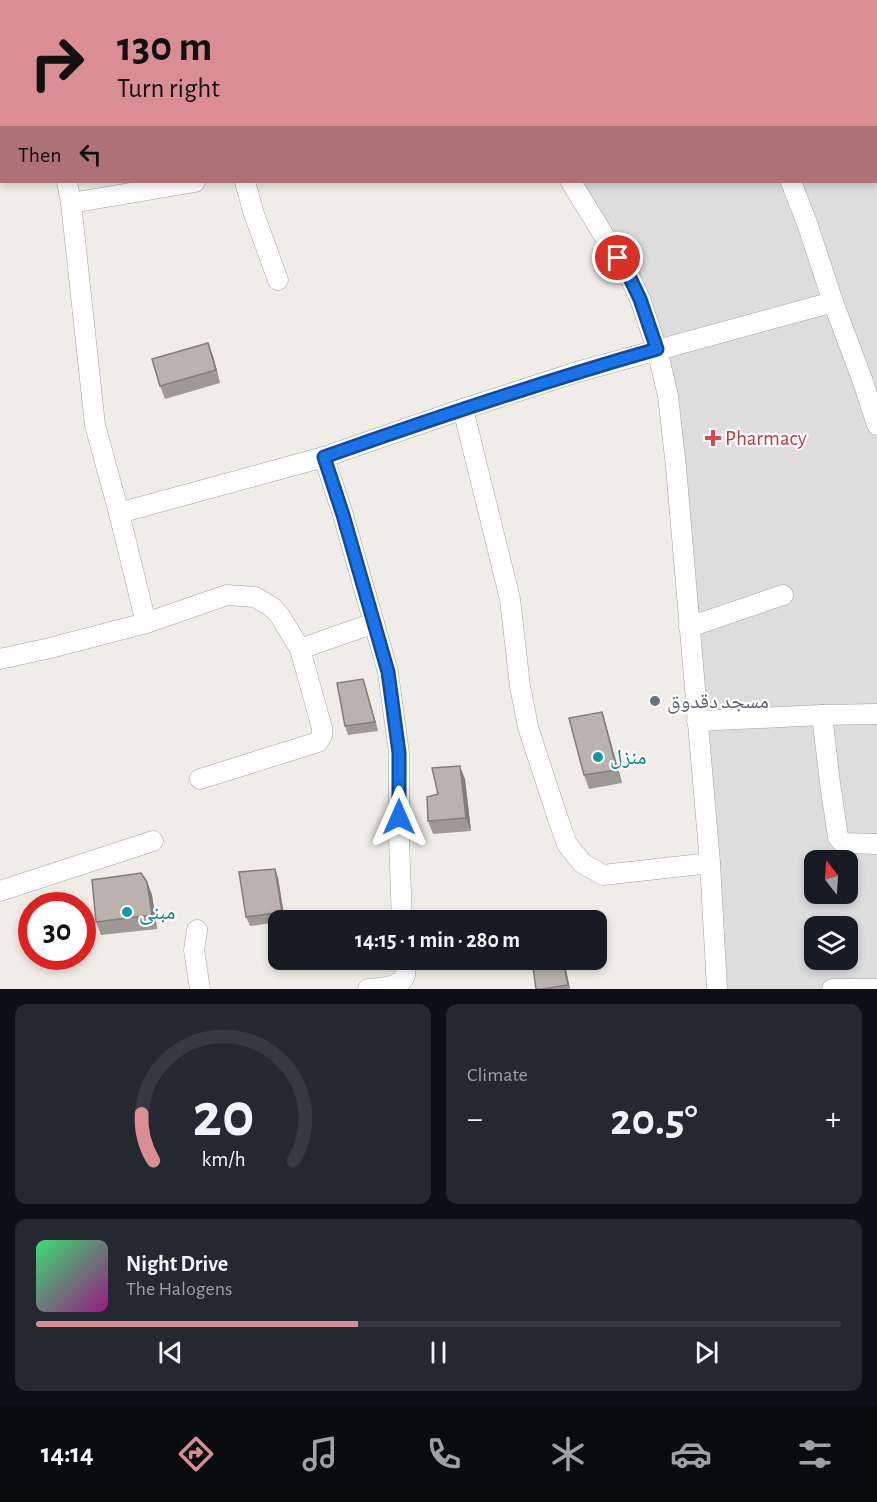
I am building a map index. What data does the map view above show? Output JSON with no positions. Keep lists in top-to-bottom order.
{
  "places": {
    "health": ["Pharmacy"],
    "other": ["مسجد دقدوق", "منزل", "مبنى"]
  },
  "north": "top",
  "page": {
    "turn": ["130 m", "Turn right"],
    "then": "Then",
    "limit": "30",
    "trip": "14:15 · 1 min · 280 m",
    "tile": "Climate",
    "heat": ["−", "20.5°", "+"],
    "song": ["Night Drive", "The Halogens"],
    "tabs": "14:14",
    "gauge": ["20", "km/h"]
  }
}
